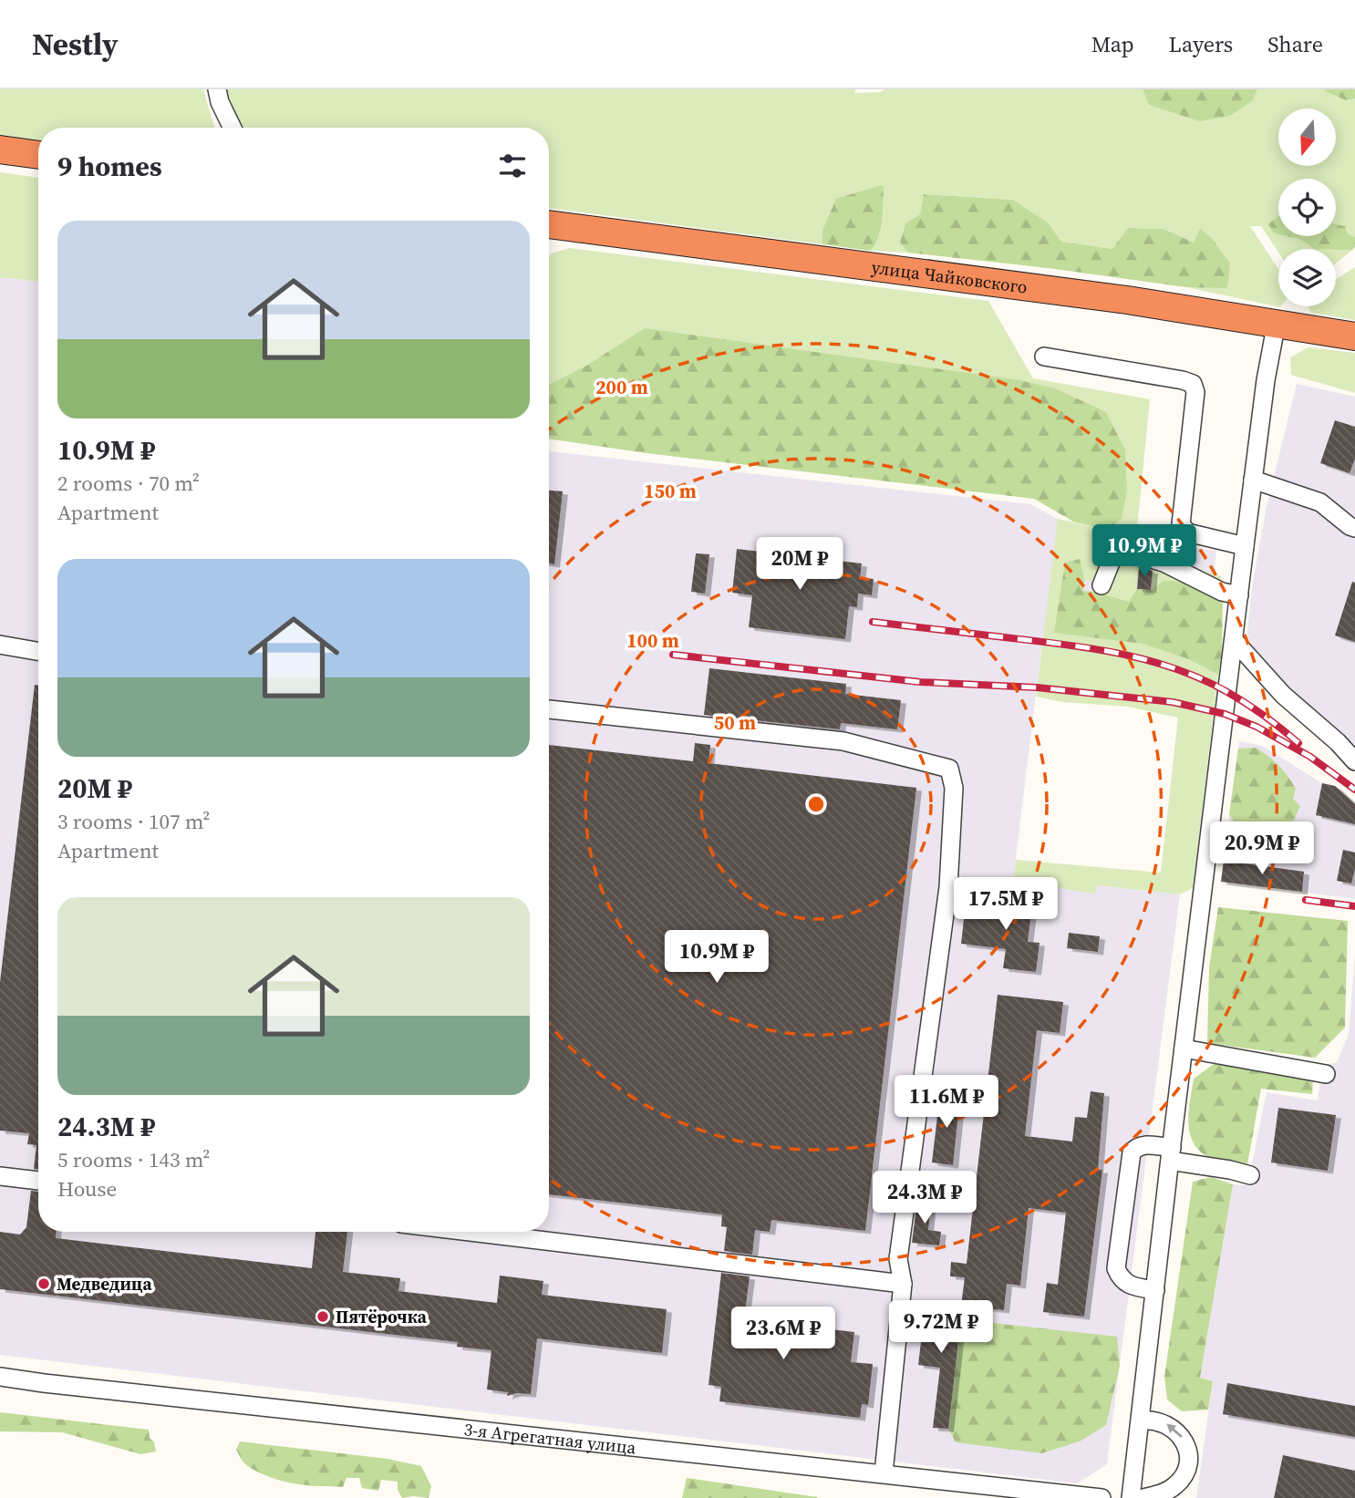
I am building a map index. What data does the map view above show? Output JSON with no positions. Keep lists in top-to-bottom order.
{
  "streets": {
    "highway": ["улица Чайковского"],
    "street": ["3-я Агрегатная улица"]
  },
  "places": ["Медведица", "Пятёрочка"],
  "north": "bottom",
  "page": {
    "header": "Nestly",
    "nav": ["Map", "Layers", "Share"],
    "heading": "9 homes",
    "list": [
      {
        "name": "10.9M ₽",
        "note": "2 rooms · 70 m² · Apartment"
      },
      {
        "name": "20M ₽",
        "note": "3 rooms · 107 m² · Apartment"
      },
      {
        "name": "24.3M ₽",
        "note": "5 rooms · 143 m² · House"
      }
    ],
    "price": [
      "10.9M ₽",
      "20M ₽",
      "20.9M ₽",
      "17.5M ₽",
      "10.9M ₽",
      "11.6M ₽",
      "24.3M ₽",
      "9.72M ₽",
      "23.6M ₽"
    ]
  },
  "rings": [
    "200 m",
    "150 m",
    "100 m",
    "50 m"
  ]
}
